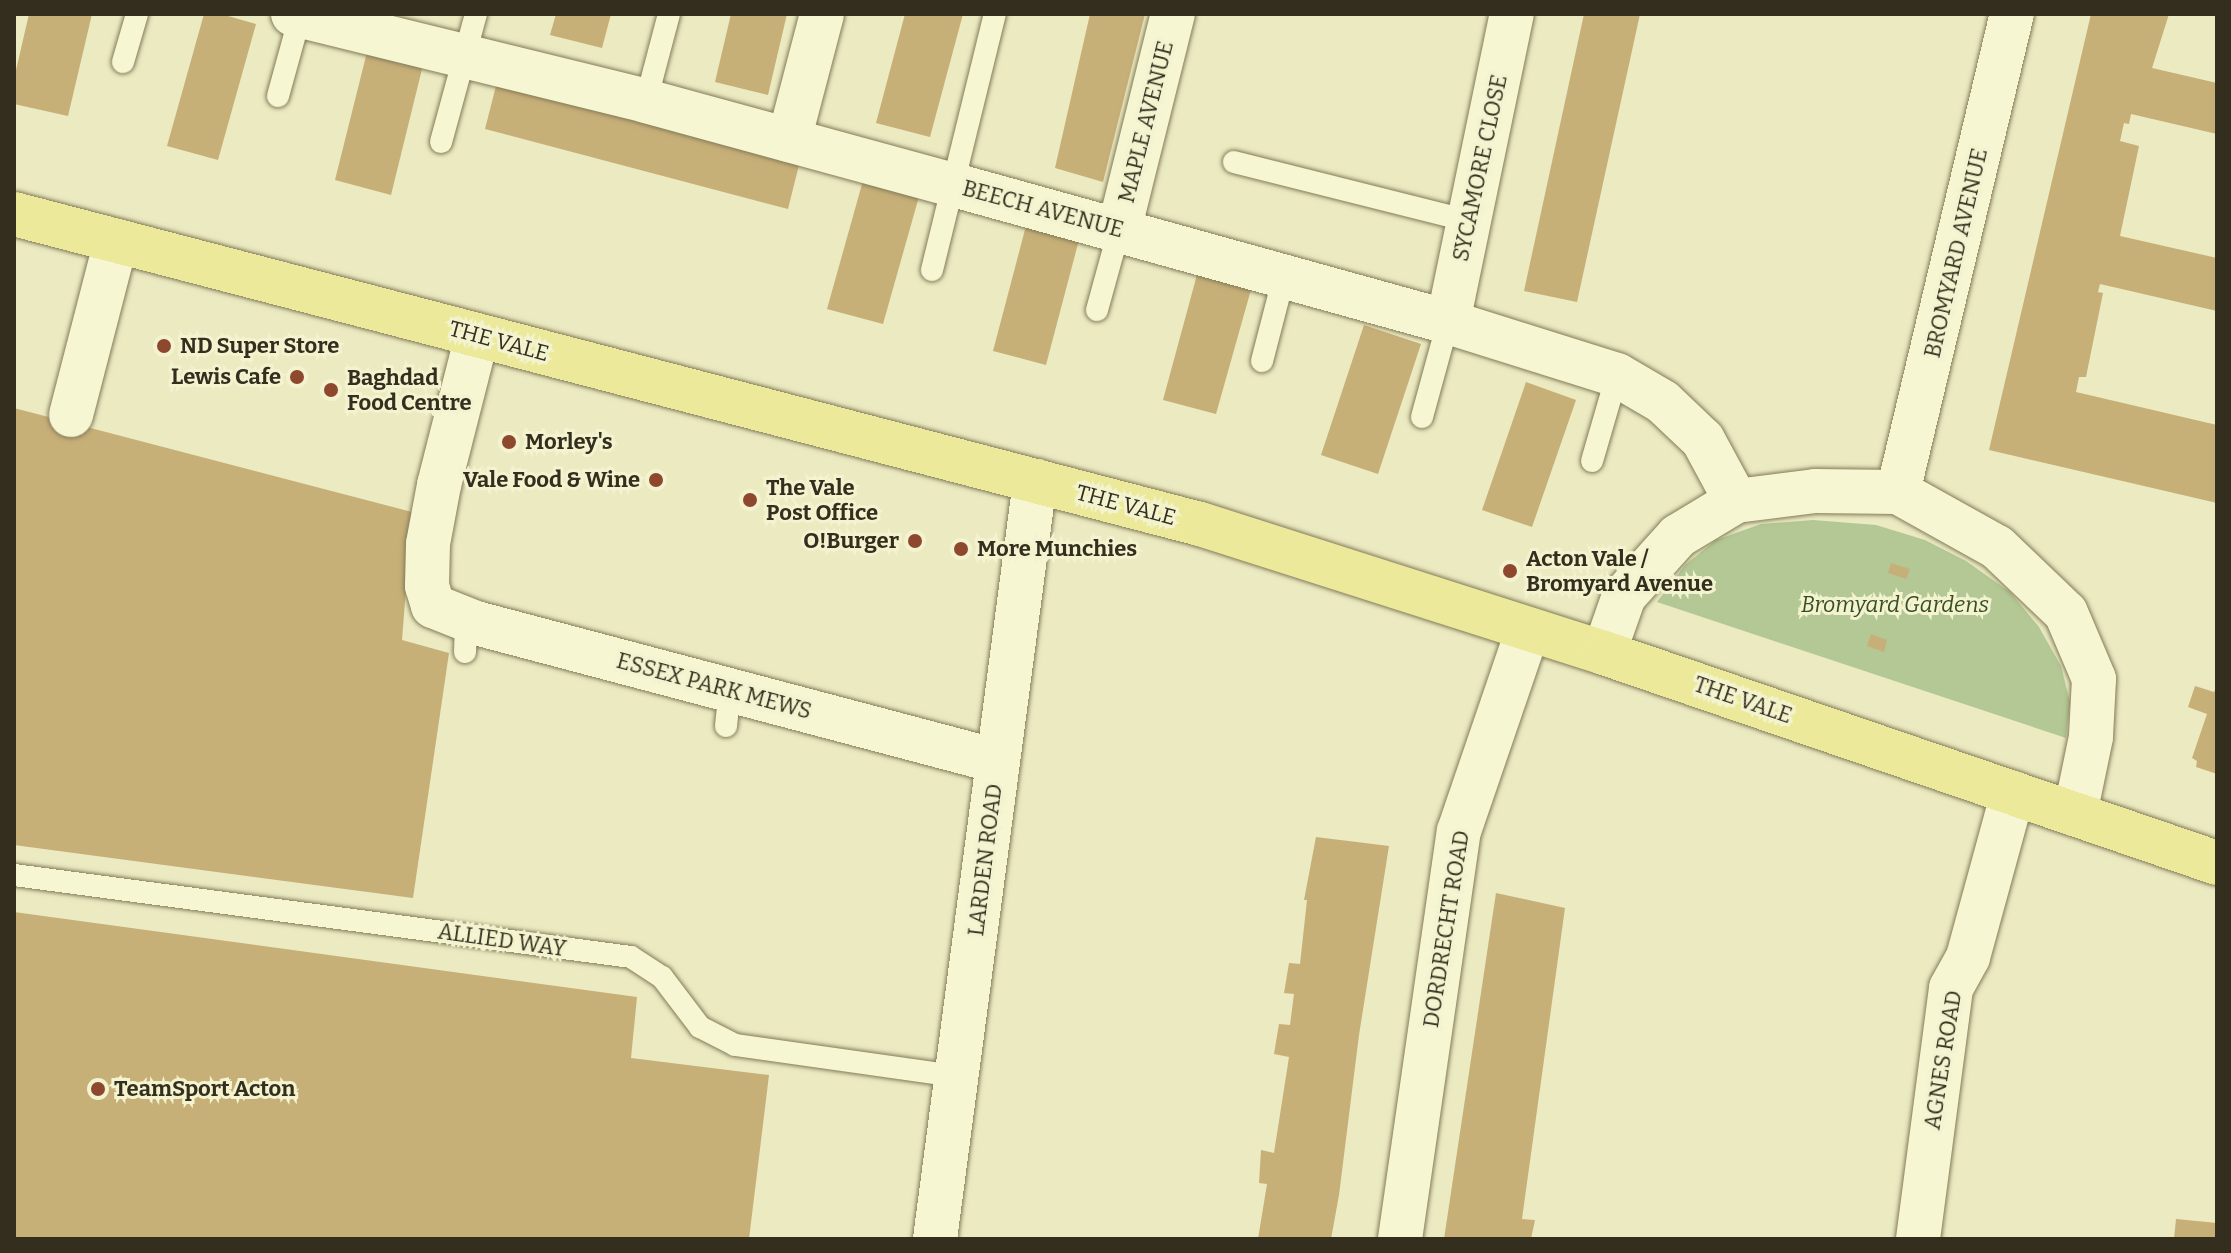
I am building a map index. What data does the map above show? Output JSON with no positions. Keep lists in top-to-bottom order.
{
  "streets": {
    "main road": ["THE VALE"],
    "street": [
      "MAPLE AVENUE",
      "SYCAMORE CLOSE",
      "BEECH AVENUE",
      "BROMYARD AVENUE",
      "ESSEX PARK MEWS",
      "LARDEN ROAD",
      "DORDRECHT ROAD",
      "AGNES ROAD"
    ],
    "lane": ["ALLIED WAY"]
  },
  "crossings": [
    ["MAPLE AVENUE", "BEECH AVENUE"],
    ["SYCAMORE CLOSE", "BEECH AVENUE"],
    ["THE VALE", "ESSEX PARK MEWS"],
    ["THE VALE", "LARDEN ROAD"],
    ["THE VALE", "DORDRECHT ROAD"],
    ["THE VALE", "AGNES ROAD"],
    ["ESSEX PARK MEWS", "LARDEN ROAD"],
    ["LARDEN ROAD", "ALLIED WAY"]
  ],
  "parks": ["Bromyard Gardens"],
  "places": [
    "ND Super Store",
    "Lewis Cafe",
    "Baghdad Food Centre",
    "Morley's",
    "Vale Food & Wine",
    "The Vale Post Office",
    "O!Burger",
    "More Munchies",
    "Acton Vale / Bromyard Avenue",
    "TeamSport Acton"
  ]
}
